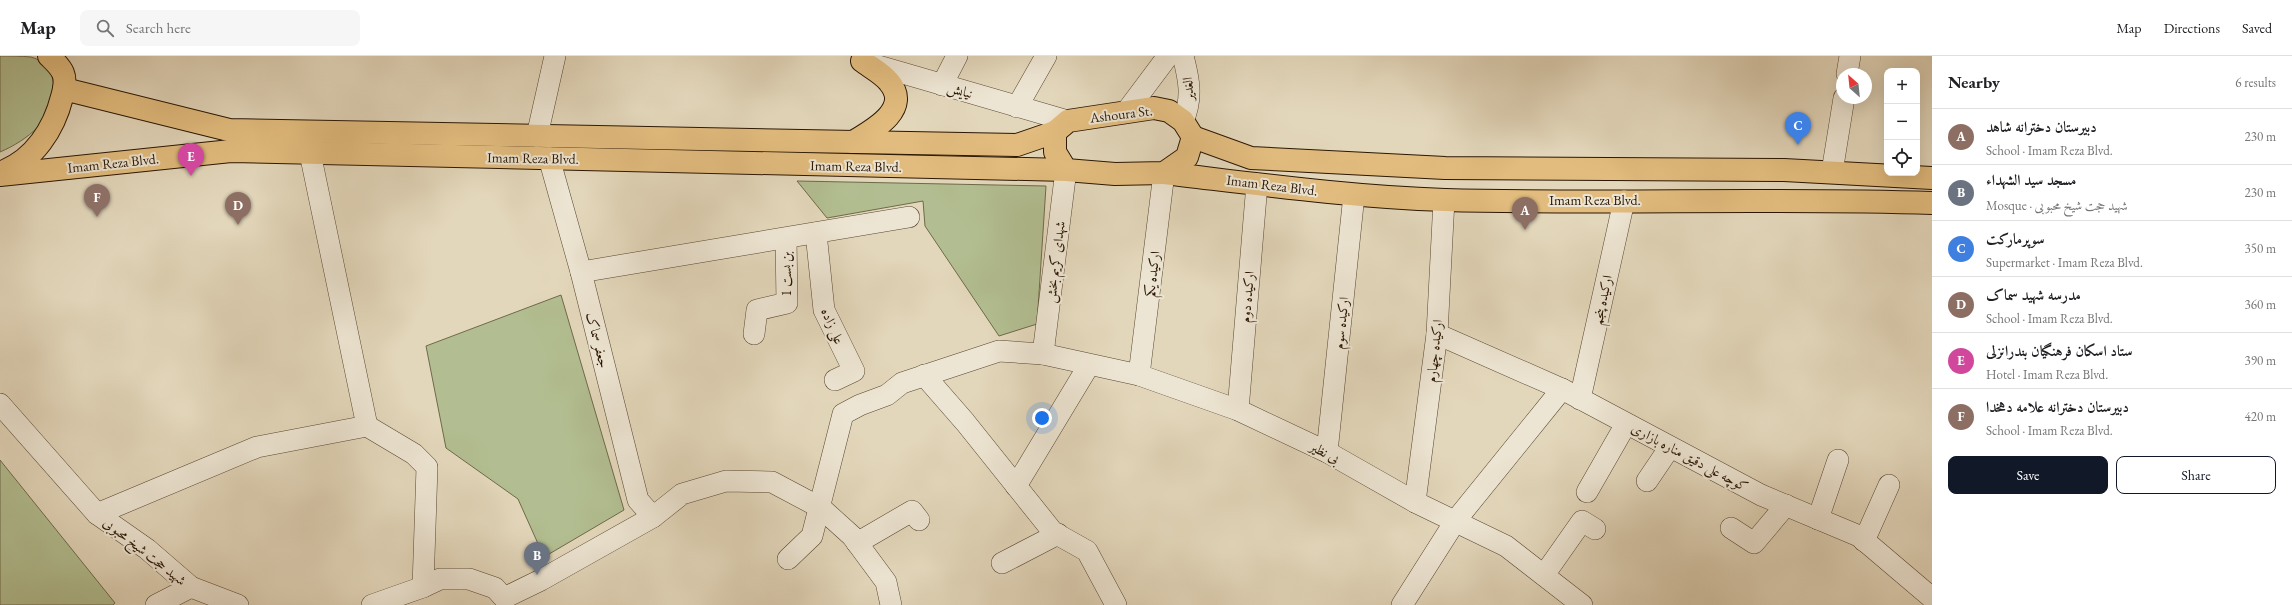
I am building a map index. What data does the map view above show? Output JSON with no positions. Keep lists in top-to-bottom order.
{
  "streets": {
    "main road": ["Ashoura St.", "Imam Reza Blvd."],
    "street": [
      "الغدیر",
      "نیایش",
      "شهدای کریم بخش",
      "بن بست 1",
      "ارکیده یکم",
      "ارکیده دوم",
      "ارکیده پنجم",
      "ارکیده سوم",
      "علی زاده",
      "جعفر سماک",
      "ارکیده چهارم",
      "بی نظیر",
      "کوچه علی دقیق مناره بازاری",
      "شهید حجت شیخ محبوبی"
    ]
  },
  "crossings": [
    ["الغدیر", "Ashoura St."],
    ["الغدیر", "Imam Reza Blvd."],
    ["نیایش", "Ashoura St."],
    ["نیایش", "Imam Reza Blvd."],
    ["Ashoura St.", "Imam Reza Blvd."],
    ["Imam Reza Blvd.", "شهدای کریم بخش"],
    ["Imam Reza Blvd.", "ارکیده یکم"],
    ["Imam Reza Blvd.", "ارکیده دوم"],
    ["Imam Reza Blvd.", "ارکیده پنجم"],
    ["Imam Reza Blvd.", "ارکیده سوم"],
    ["Imam Reza Blvd.", "جعفر سماک"],
    ["Imam Reza Blvd.", "ارکیده چهارم"],
    ["شهدای کریم بخش", "بی نظیر"],
    ["ارکیده یکم", "بی نظیر"],
    ["ارکیده دوم", "بی نظیر"],
    ["ارکیده پنجم", "کوچه علی دقیق مناره بازاری"],
    ["ارکیده سوم", "بی نظیر"],
    ["ارکیده چهارم", "بی نظیر"],
    ["ارکیده چهارم", "کوچه علی دقیق مناره بازاری"]
  ],
  "north": "top left",
  "page": {
    "header": "Map",
    "search": "Search here",
    "nav": ["Map", "Directions", "Saved"],
    "heading": ["Nearby", "6 results"],
    "map_buttons": ["+", "−"],
    "list": [
      {
        "mark": "A",
        "name": "دبیرستان دخترانه شاهد",
        "note": "School · Imam Reza Blvd.",
        "value": "230 m"
      },
      {
        "mark": "B",
        "name": "مسجد سید الشهداء",
        "note": "Mosque · شهید حجت شیخ محبوبی",
        "value": "230 m"
      },
      {
        "mark": "C",
        "name": "سوپرمارکت",
        "note": "Supermarket · Imam Reza Blvd.",
        "value": "350 m"
      },
      {
        "mark": "D",
        "name": "مدرسه شهید سماک",
        "note": "School · Imam Reza Blvd.",
        "value": "360 m"
      },
      {
        "mark": "E",
        "name": "ستاد اسکان فرهنگیان بندرانزلی",
        "note": "Hotel · Imam Reza Blvd.",
        "value": "390 m"
      },
      {
        "mark": "F",
        "name": "دبیرستان دخترانه علامه دهخدا",
        "note": "School · Imam Reza Blvd.",
        "value": "420 m"
      }
    ],
    "pins": [
      "C",
      "E",
      "F",
      "D",
      "A",
      "B"
    ],
    "buttons": ["Save", "Share"]
  }
}
